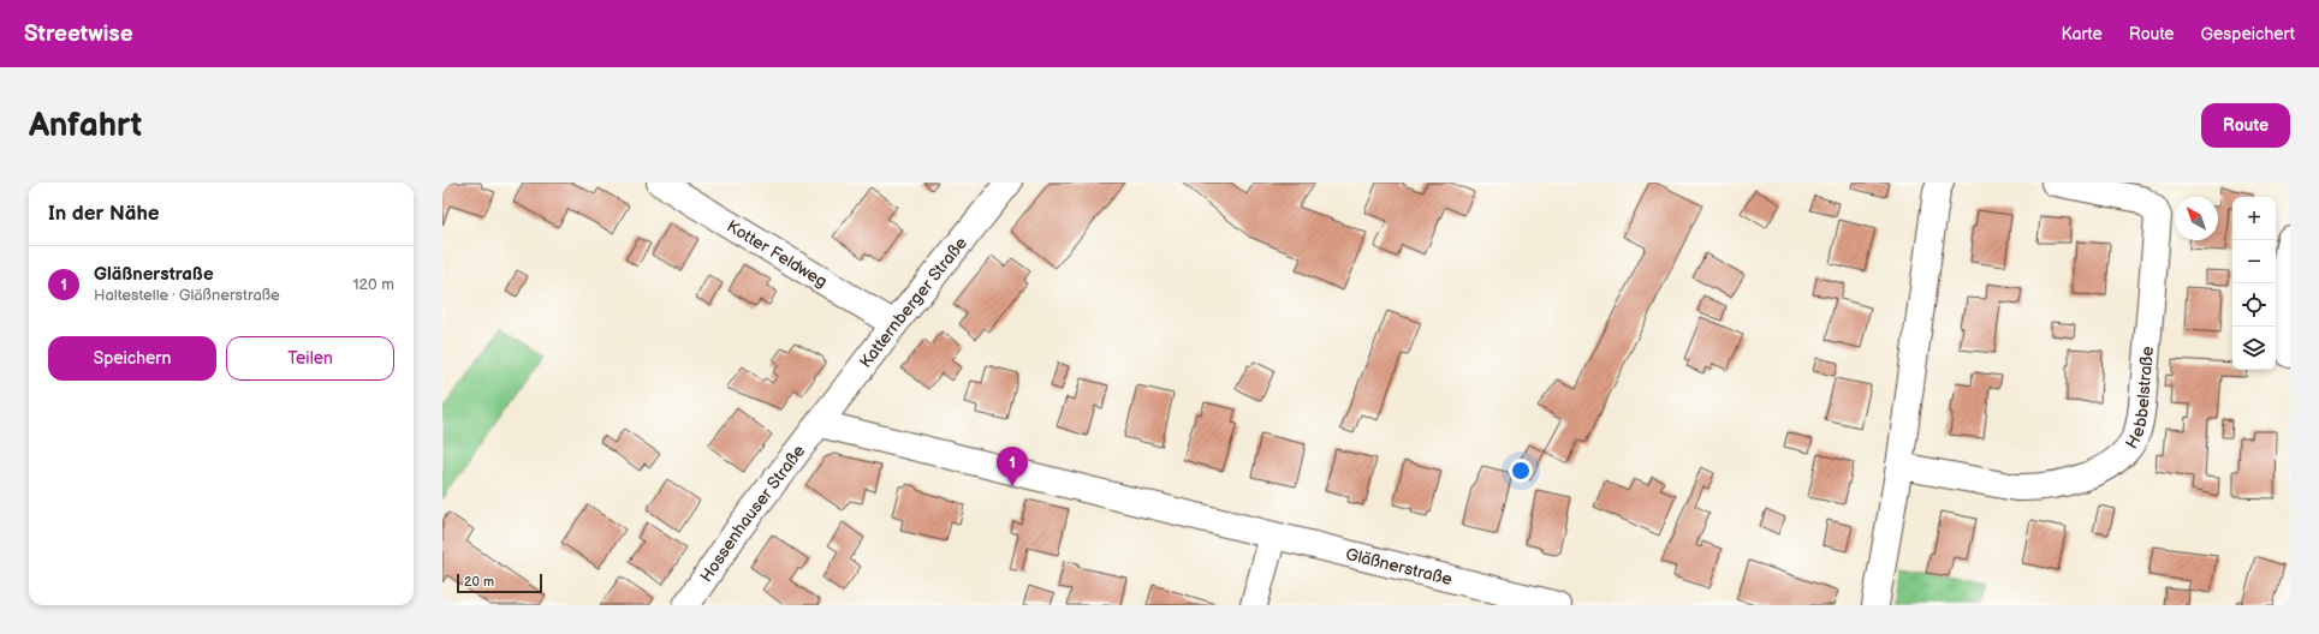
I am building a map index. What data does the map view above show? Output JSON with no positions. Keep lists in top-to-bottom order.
{
  "streets": {
    "street": [
      "Kotter Feldweg",
      "Katternberger Straße",
      "Hebbelstraße",
      "Hossenhauser Straße",
      "Gläßnerstraße"
    ]
  },
  "crossings": [
    ["Kotter Feldweg", "Katternberger Straße"],
    ["Katternberger Straße", "Hossenhauser Straße"],
    ["Katternberger Straße", "Gläßnerstraße"],
    ["Hossenhauser Straße", "Gläßnerstraße"]
  ],
  "scale_bar": "20 m",
  "north": "top left",
  "page": {
    "header": "Streetwise",
    "nav": ["Karte", "Route", "Gespeichert"],
    "buttons": [
      "Route",
      ["Speichern", "Teilen"]
    ],
    "title": "Anfahrt",
    "heading": "In der Nähe",
    "map_buttons": ["+", "−"],
    "list": [
      {
        "mark": "1",
        "name": "Gläßnerstraße",
        "note": "Haltestelle · Gläßnerstraße",
        "value": "120 m"
      }
    ],
    "pins": "1",
    "scale": "20 m"
  }
}
